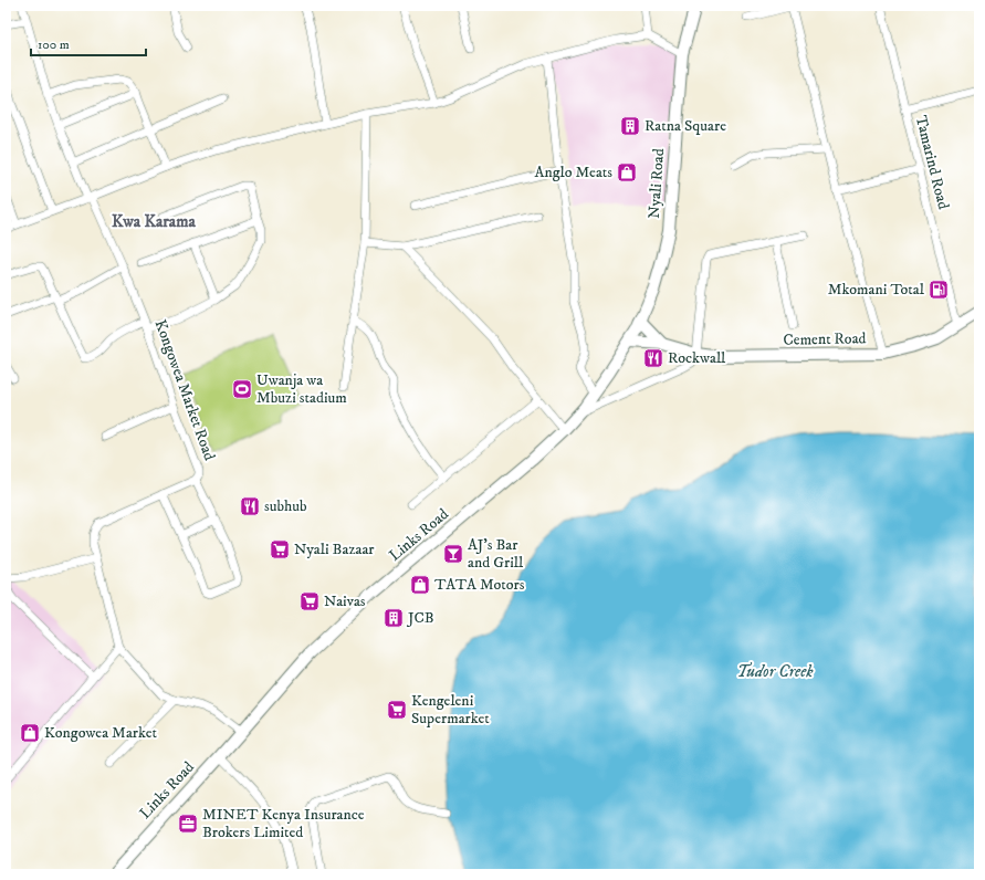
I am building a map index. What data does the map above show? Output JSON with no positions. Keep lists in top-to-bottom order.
{
  "streets": {
    "main road": ["Nyali Road", "Cement Road", "Links Road"],
    "street": ["Tamarind Road", "Kongowea Market Road"]
  },
  "crossings": [
    ["Tamarind Road", "Cement Road"],
    ["Nyali Road", "Links Road"],
    ["Cement Road", "Links Road"],
    ["Kongowea Market Road", "Links Road"]
  ],
  "districts": ["Kwa Karama"],
  "water": ["Tudor Creek"],
  "places": {
    "building": ["Ratna Square", "JCB"],
    "shop": ["Anglo Meats", "TATA Motors", "Kongowea Market"],
    "fuel station": ["Mkomani Total"],
    "restaurant": ["Rockwall", "subhub"],
    "sports": ["Uwanja wa Mbuzi stadium"],
    "supermarket": ["Nyali Bazaar", "Naivas", "Kengeleni Supermarket"],
    "bar": ["AJ’s Bar and Grill"],
    "office": ["MINET Kenya Insurance Brokers Limited"]
  },
  "scale_bar": "100 m"
}
